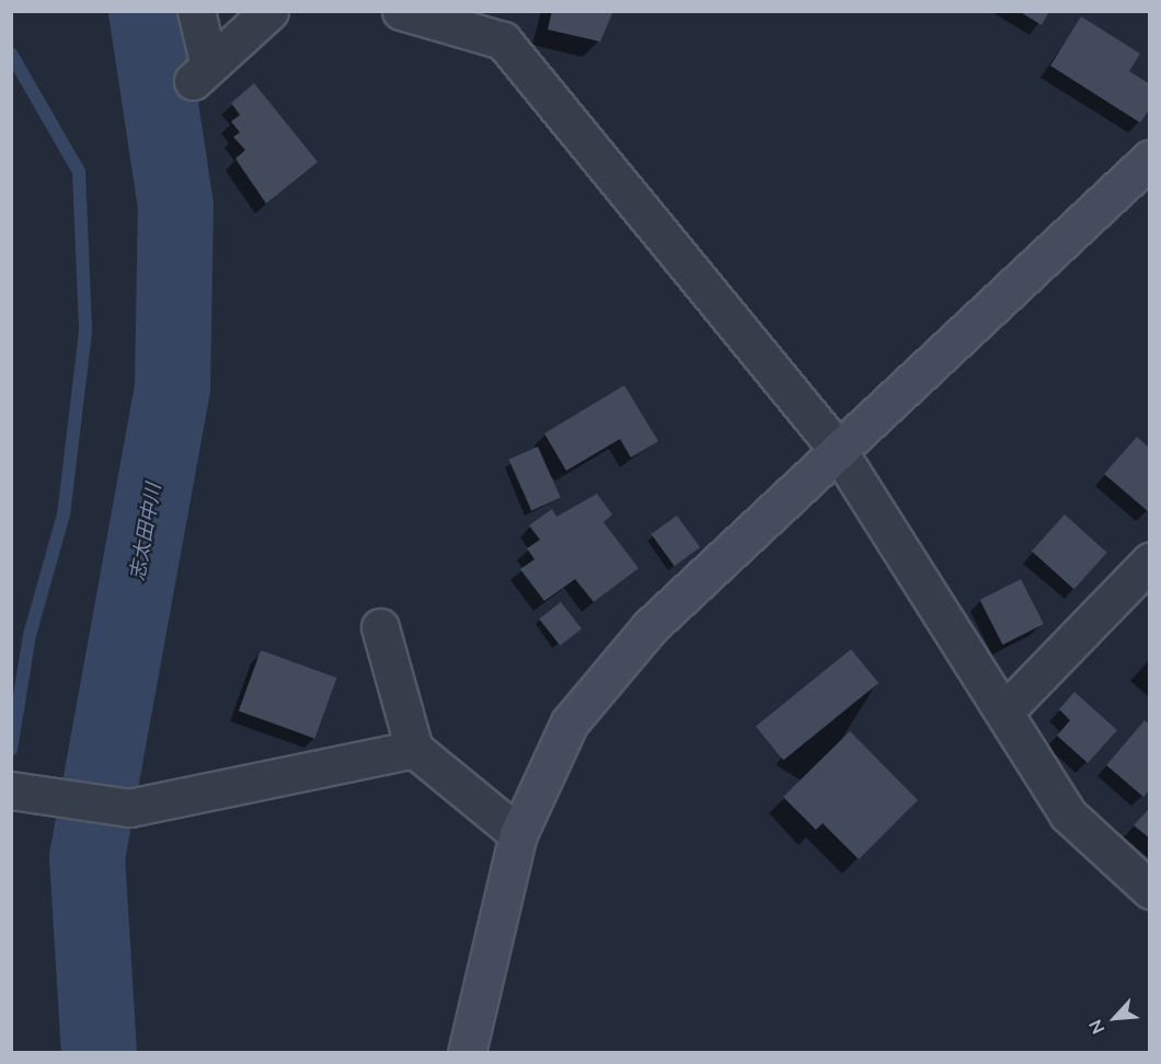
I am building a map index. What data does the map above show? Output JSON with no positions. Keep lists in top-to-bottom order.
{
  "water": ["志太田中川"],
  "north": "bottom left"
}
